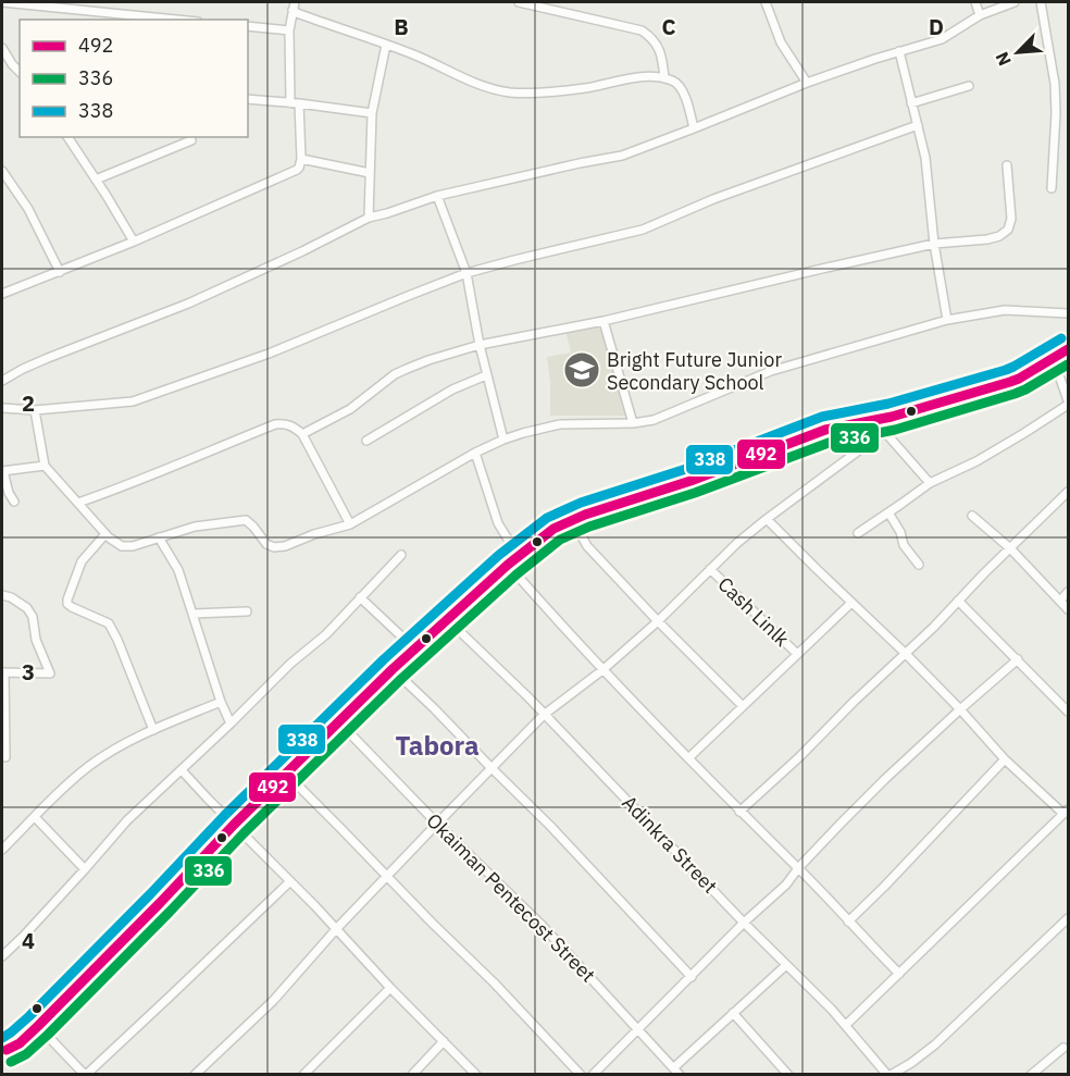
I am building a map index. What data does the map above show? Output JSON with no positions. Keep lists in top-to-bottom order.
{
  "streets": {
    "street": ["Cash Linlk", "Adinkra Street", "Okaiman Pentecost Street"]
  },
  "districts": ["Tabora"],
  "places": {
    "school or university": ["Bright Future Junior Secondary School"]
  },
  "lines": ["transit line 338", "transit line 492", "transit line 336"],
  "legend": ["492", "336", "338"],
  "north": "bottom left",
  "grid": {
    "columns": ["B", "C", "D"],
    "rows": ["2", "3", "4"]
  }
}
